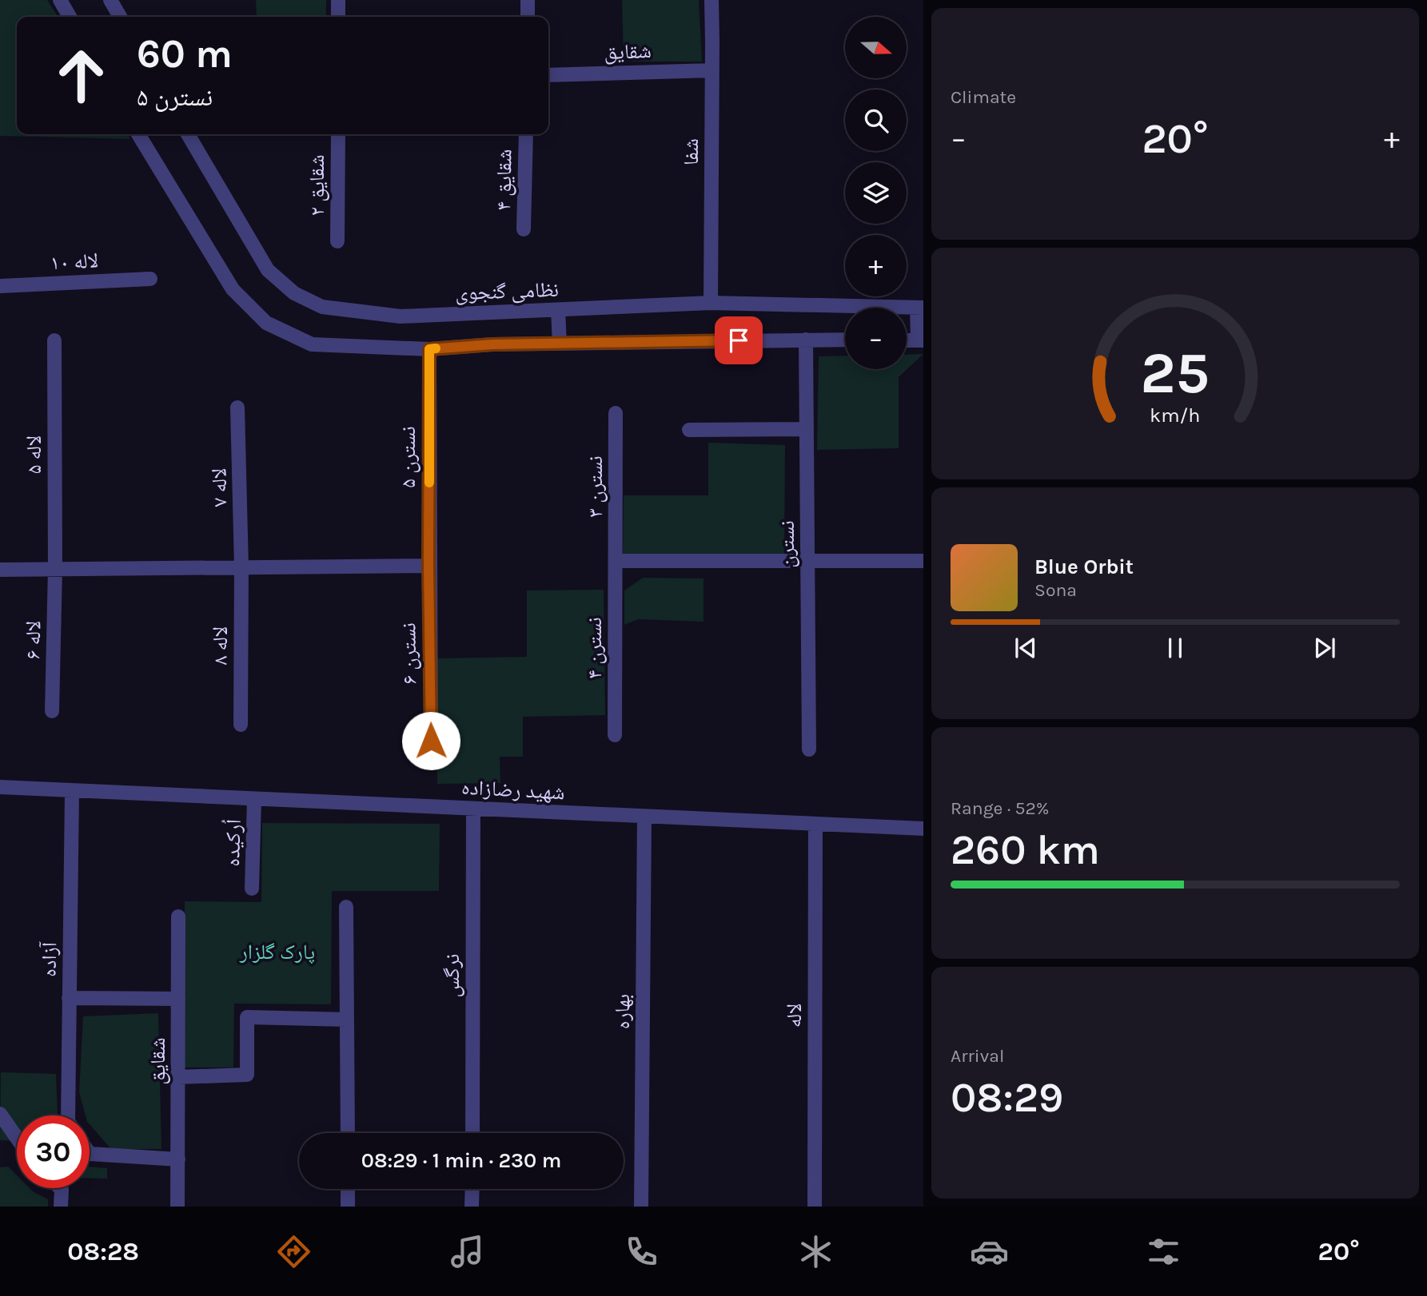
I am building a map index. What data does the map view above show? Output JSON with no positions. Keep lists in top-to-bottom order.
{
  "streets": {
    "street": [
      "شقایق",
      "شفا",
      "شقایق ۴",
      "شقایق ۲",
      "لاله ۱۰",
      "نظامی گنجوی",
      "لاله ۵",
      "نسترن ۵",
      "نسترن ۳",
      "لاله ۷",
      "نسترن",
      "لاله ۶",
      "لاله ۸",
      "نسترن ۴",
      "نسترن ۶",
      "شهید رضازاده",
      "اُرکیده",
      "آزاده",
      "نرگس",
      "بهاره",
      "لاله"
    ]
  },
  "crossings": [
    ["شقایق", "شفا"],
    ["شفا", "نظامی گنجوی"],
    ["لاله ۵", "لاله ۶"],
    ["نسترن ۵", "نسترن ۶"],
    ["نسترن ۳", "نسترن ۴"],
    ["لاله ۷", "لاله ۸"],
    ["شهید رضازاده", "اُرکیده"],
    ["شهید رضازاده", "آزاده"],
    ["شهید رضازاده", "نرگس"],
    ["شهید رضازاده", "بهاره"],
    ["شهید رضازاده", "لاله"]
  ],
  "parks": ["پارک گلزار"],
  "north": "right",
  "page": {
    "tile": [
      "Climate",
      ["Range · 52%", "260 km"],
      ["Arrival", "08:29"]
    ],
    "map_buttons": ["+", "−"],
    "turn": ["60 m", "نسترن ۵"],
    "heat": ["−", "20°", "+"],
    "song": ["Blue Orbit", "Sona"],
    "limit": "30",
    "trip": "08:29 · 1 min · 230 m",
    "tabs": ["08:28", "20°"],
    "gauge": ["25", "km/h"]
  }
}
